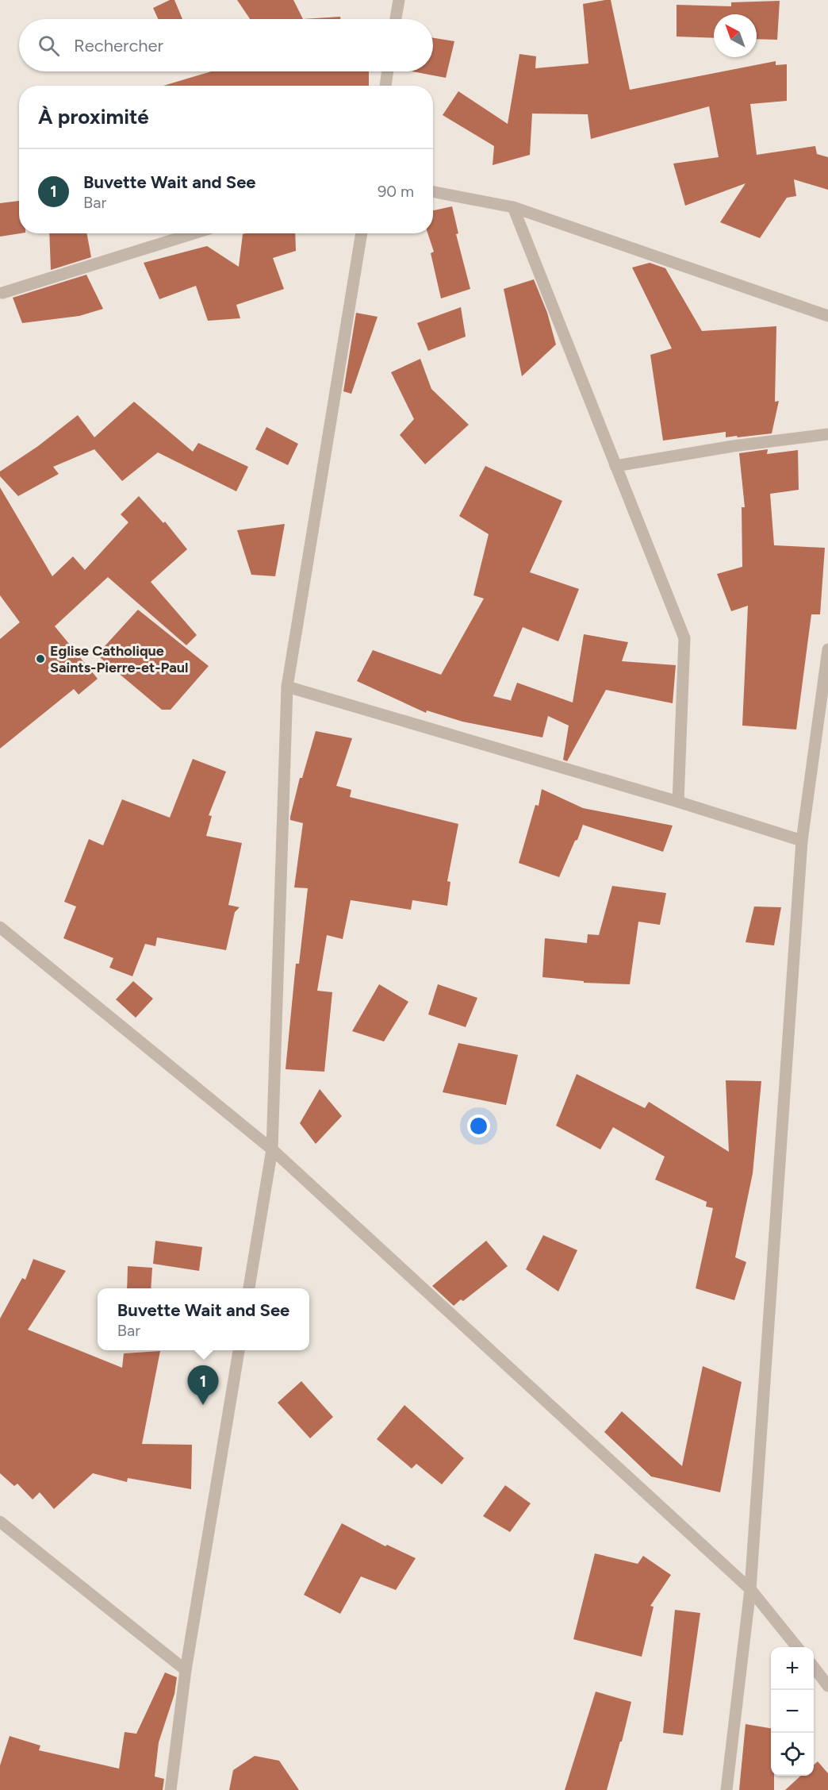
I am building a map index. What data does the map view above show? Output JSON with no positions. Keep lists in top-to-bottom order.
{
  "places": ["Eglise Catholique Saints-Pierre-et-Paul"],
  "north": "top left",
  "page": {
    "search": "Rechercher",
    "heading": "À proximité",
    "list": [
      {
        "mark": "1",
        "name": "Buvette Wait and See",
        "note": "Bar",
        "value": "90 m"
      }
    ],
    "popup": ["Buvette Wait and See", "Bar"],
    "pins": "1",
    "map_buttons": ["+", "−"]
  }
}
